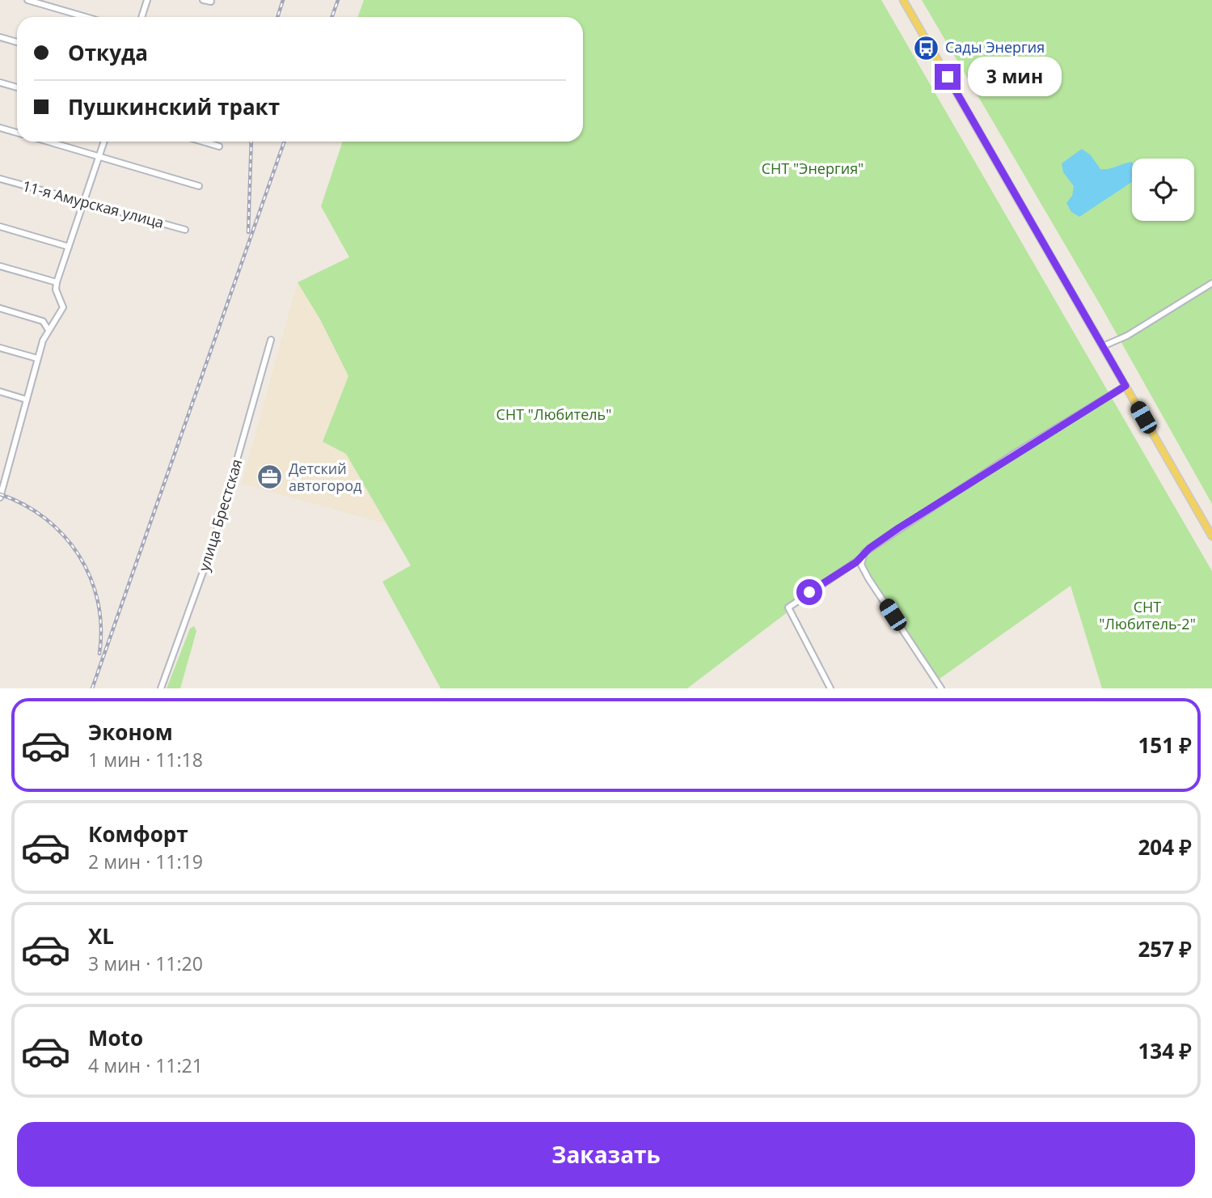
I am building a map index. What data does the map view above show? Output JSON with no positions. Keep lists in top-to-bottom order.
{
  "streets": {
    "street": ["11-я Амурская улица", "улица Брестская"]
  },
  "parks": ["СНТ \"Энергия\"", "СНТ \"Любитель\"", "СНТ \"Любитель-2\""],
  "places": {
    "bus stop": ["Сады Энергия"],
    "office": ["Детский автогород"]
  },
  "page": {
    "banner": ["Откуда", "Пушкинский тракт"],
    "bubble": "3 мин",
    "list": [
      {
        "name": "Эконом",
        "note": "1 мин · 11:18",
        "value": "151 ₽"
      },
      {
        "name": "Комфорт",
        "note": "2 мин · 11:19",
        "value": "204 ₽"
      },
      {
        "name": "XL",
        "note": "3 мин · 11:20",
        "value": "257 ₽"
      },
      {
        "name": "Moto",
        "note": "4 мин · 11:21",
        "value": "134 ₽"
      }
    ],
    "buttons": "Заказать"
  }
}
